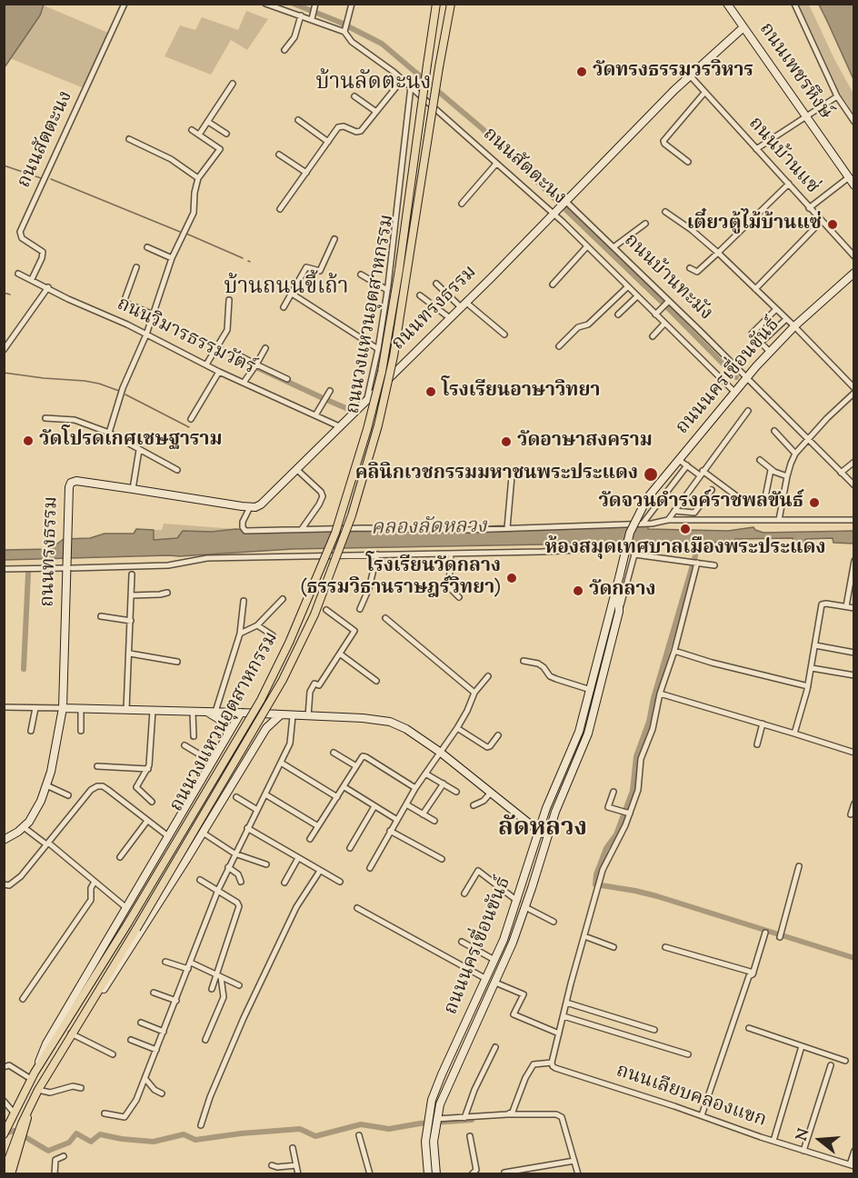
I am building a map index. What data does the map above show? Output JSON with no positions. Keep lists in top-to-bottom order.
{
  "streets": {
    "main road": [
      "ถนนเพชรหึงษ์",
      "ถนนทรงธรรม",
      "ถนนวงแหวนอุตสาหกรรม",
      "ถนนนครเขื่อนขันธ์"
    ],
    "street": [
      "ถนนสัตตะนง",
      "ถนนบ้านแซ่",
      "ถนนบ้านทะมัง",
      "ถนนวิมารธรรมวัตร์",
      "ถนนเลียบคลองแขก"
    ]
  },
  "crossings": [
    ["ถนนเพชรหึงษ์", "ถนนทรงธรรม"],
    ["ถนนสัตตะนง", "ถนนทรงธรรม"],
    ["ถนนสัตตะนง", "ถนนวิมารธรรมวัตร์"],
    ["ถนนสัตตะนง", "ถนนนครเขื่อนขันธ์"],
    ["ถนนบ้านแซ่", "ถนนทรงธรรม"],
    ["ถนนบ้านทะมัง", "ถนนทรงธรรม"],
    ["ถนนบ้านทะมัง", "ถนนนครเขื่อนขันธ์"],
    ["ถนนทรงธรรม", "ถนนวิมารธรรมวัตร์"]
  ],
  "districts": ["บ้านลัดตะนง", "บ้านถนนขี้เถ้า", "ลัดหลวง"],
  "water": ["คลองลัดหลวง"],
  "places": [
    "วัดทรงธรรมวรวิหาร",
    "เตี๋ยวตู้ไม้บ้านแซ่",
    "โรงเรียนอาษาวิทยา",
    "วัดโปรดเกศเชษฐาราม",
    "วัดอาษาสงคราม",
    "คลินิกเวชกรรมมหาชนพระประแดง",
    "วัดจวนดำรงค์ราชพลขันธ์",
    "ห้องสมุดเทศบาลเมืองพระประแดง",
    "โรงเรียนวัดกลาง (ธรรมวิธานราษฎร์วิทยา)",
    "วัดกลาง"
  ],
  "north": "left"
}
